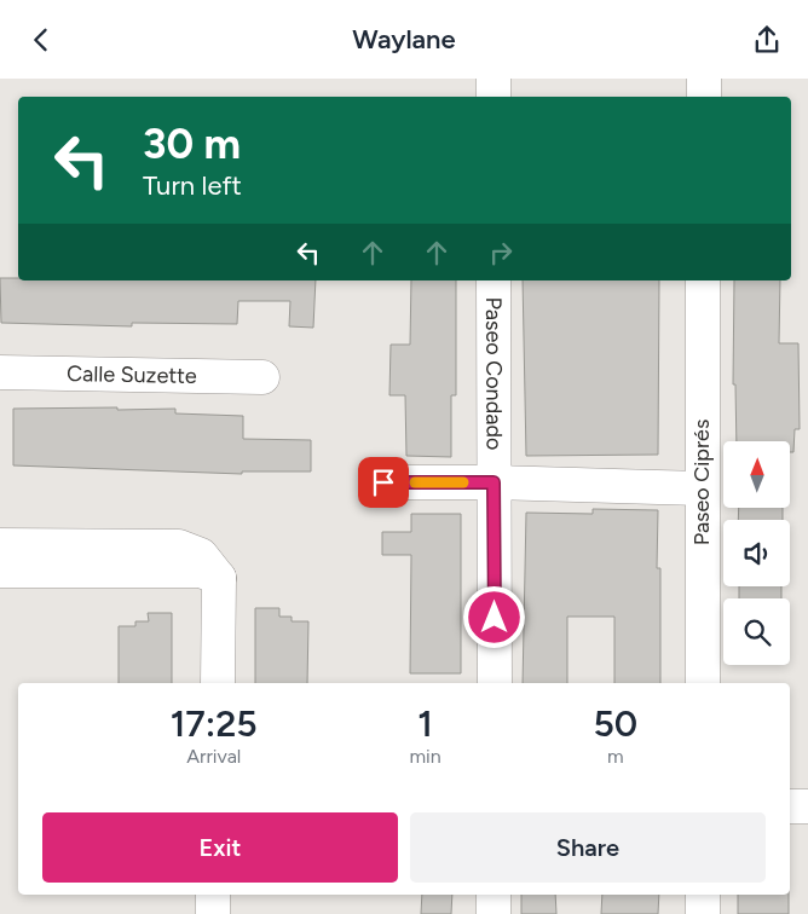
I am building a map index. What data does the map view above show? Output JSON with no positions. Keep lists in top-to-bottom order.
{
  "streets": {
    "street": ["Paseo Condado", "Calle Suzette", "Paseo Ciprés"]
  },
  "north": "top",
  "page": {
    "header": "Waylane",
    "turn": ["30 m", "Turn left"],
    "eta": [
      "17:25",
      "Arrival",
      "1",
      "min",
      "50",
      "m"
    ],
    "buttons": ["Exit", "Share"]
  }
}
